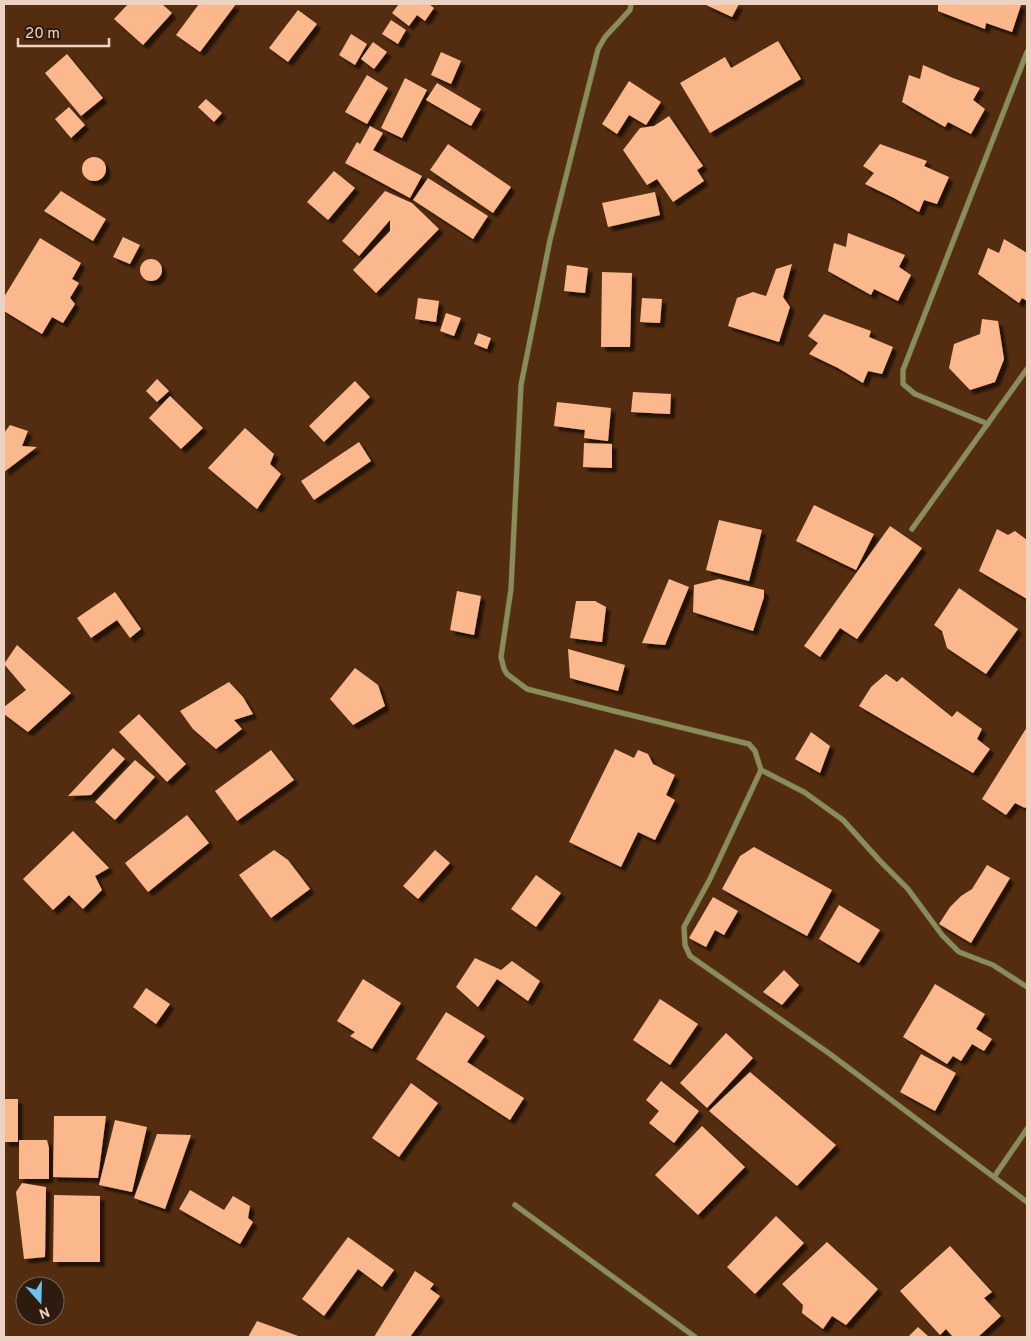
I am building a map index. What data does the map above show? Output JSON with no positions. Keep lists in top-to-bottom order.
{
  "scale_bar": "20 m",
  "north": "bottom"
}
